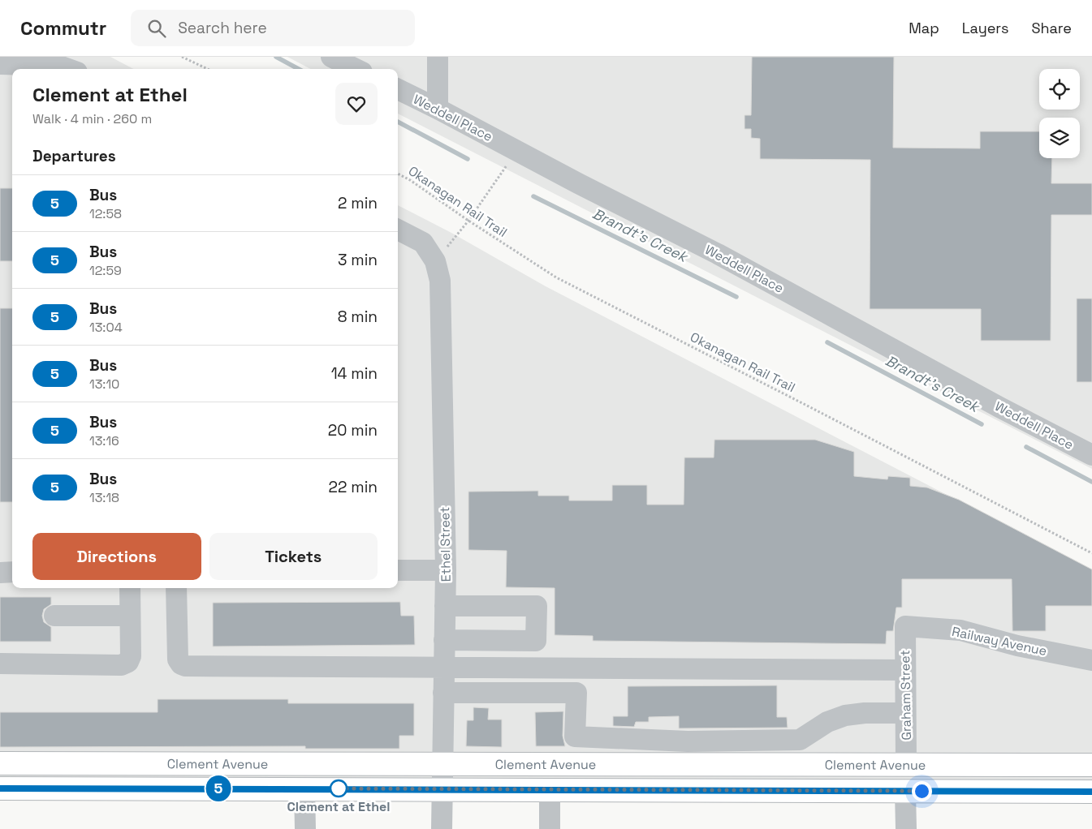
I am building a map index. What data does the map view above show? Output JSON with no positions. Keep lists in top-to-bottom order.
{
  "streets": {
    "main road": ["Clement Avenue"],
    "street": [
      "Weddell Place",
      "Ethel Street",
      "Railway Avenue",
      "Graham Street"
    ],
    "path": ["Okanagan Rail Trail"]
  },
  "crossings": [
    ["Ethel Street", "Clement Avenue"],
    ["Railway Avenue", "Graham Street"],
    ["Graham Street", "Clement Avenue"]
  ],
  "water": ["Brandt's Creek"],
  "places": ["Clement at Ethel"],
  "lines": ["bus line 5"],
  "page": {
    "header": "Commutr",
    "search": "Search here",
    "nav": ["Map", "Layers", "Share"],
    "on_map": "5",
    "heading": [
      ["Clement at Ethel", "Walk · 4 min · 260 m"],
      "Departures"
    ],
    "list": [
      {
        "mark": "5",
        "name": "Bus",
        "note": "12:58",
        "value": "2 min"
      },
      {
        "mark": "5",
        "name": "Bus",
        "note": "12:59",
        "value": "3 min"
      },
      {
        "mark": "5",
        "name": "Bus",
        "note": "13:04",
        "value": "8 min"
      },
      {
        "mark": "5",
        "name": "Bus",
        "note": "13:10",
        "value": "14 min"
      },
      {
        "mark": "5",
        "name": "Bus",
        "note": "13:16",
        "value": "20 min"
      },
      {
        "mark": "5",
        "name": "Bus",
        "note": "13:18",
        "value": "22 min"
      }
    ],
    "buttons": ["Directions", "Tickets"]
  }
}
